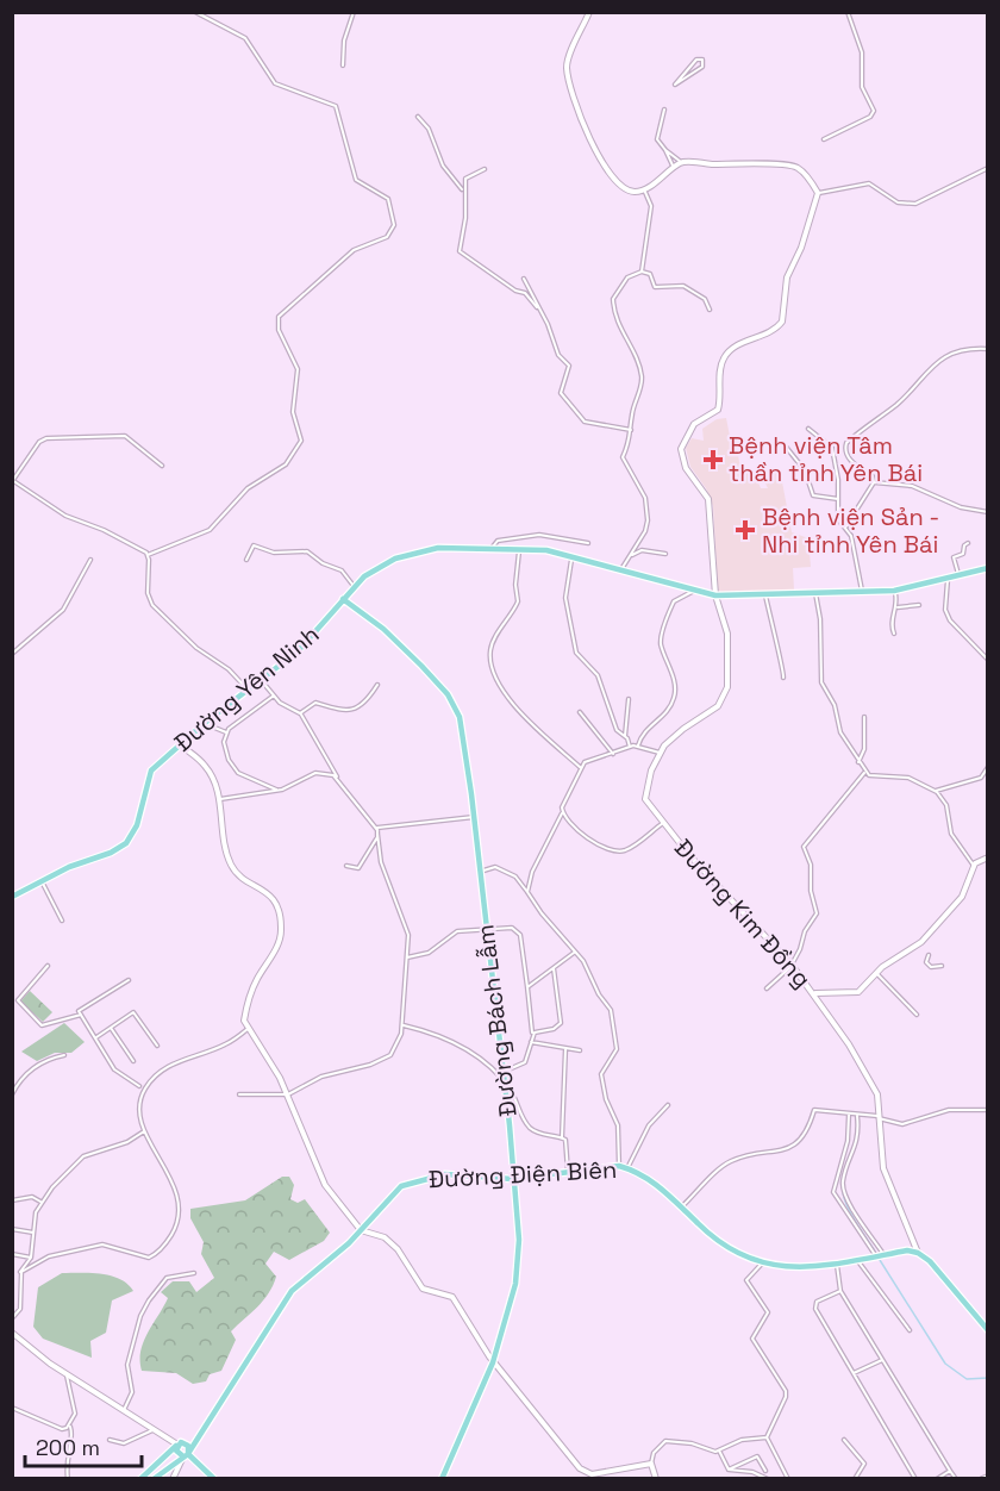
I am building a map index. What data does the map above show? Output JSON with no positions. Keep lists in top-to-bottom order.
{
  "streets": {
    "main road": ["Đường Yên Ninh", "Đường Bách Lẫm", "Đường Điện Biên"],
    "street": ["Đường Kim Đồng"]
  },
  "crossings": [
    ["Đường Yên Ninh", "Đường Kim Đồng"],
    ["Đường Yên Ninh", "Đường Bách Lẫm"],
    ["Đường Kim Đồng", "Đường Điện Biên"],
    ["Đường Bách Lẫm", "Đường Điện Biên"]
  ],
  "places": {
    "health": ["Bệnh viện Tâm thần tỉnh Yên Bái", "Bệnh viện Sản - Nhi tỉnh Yên Bái"]
  },
  "scale_bar": "200 m"
}
